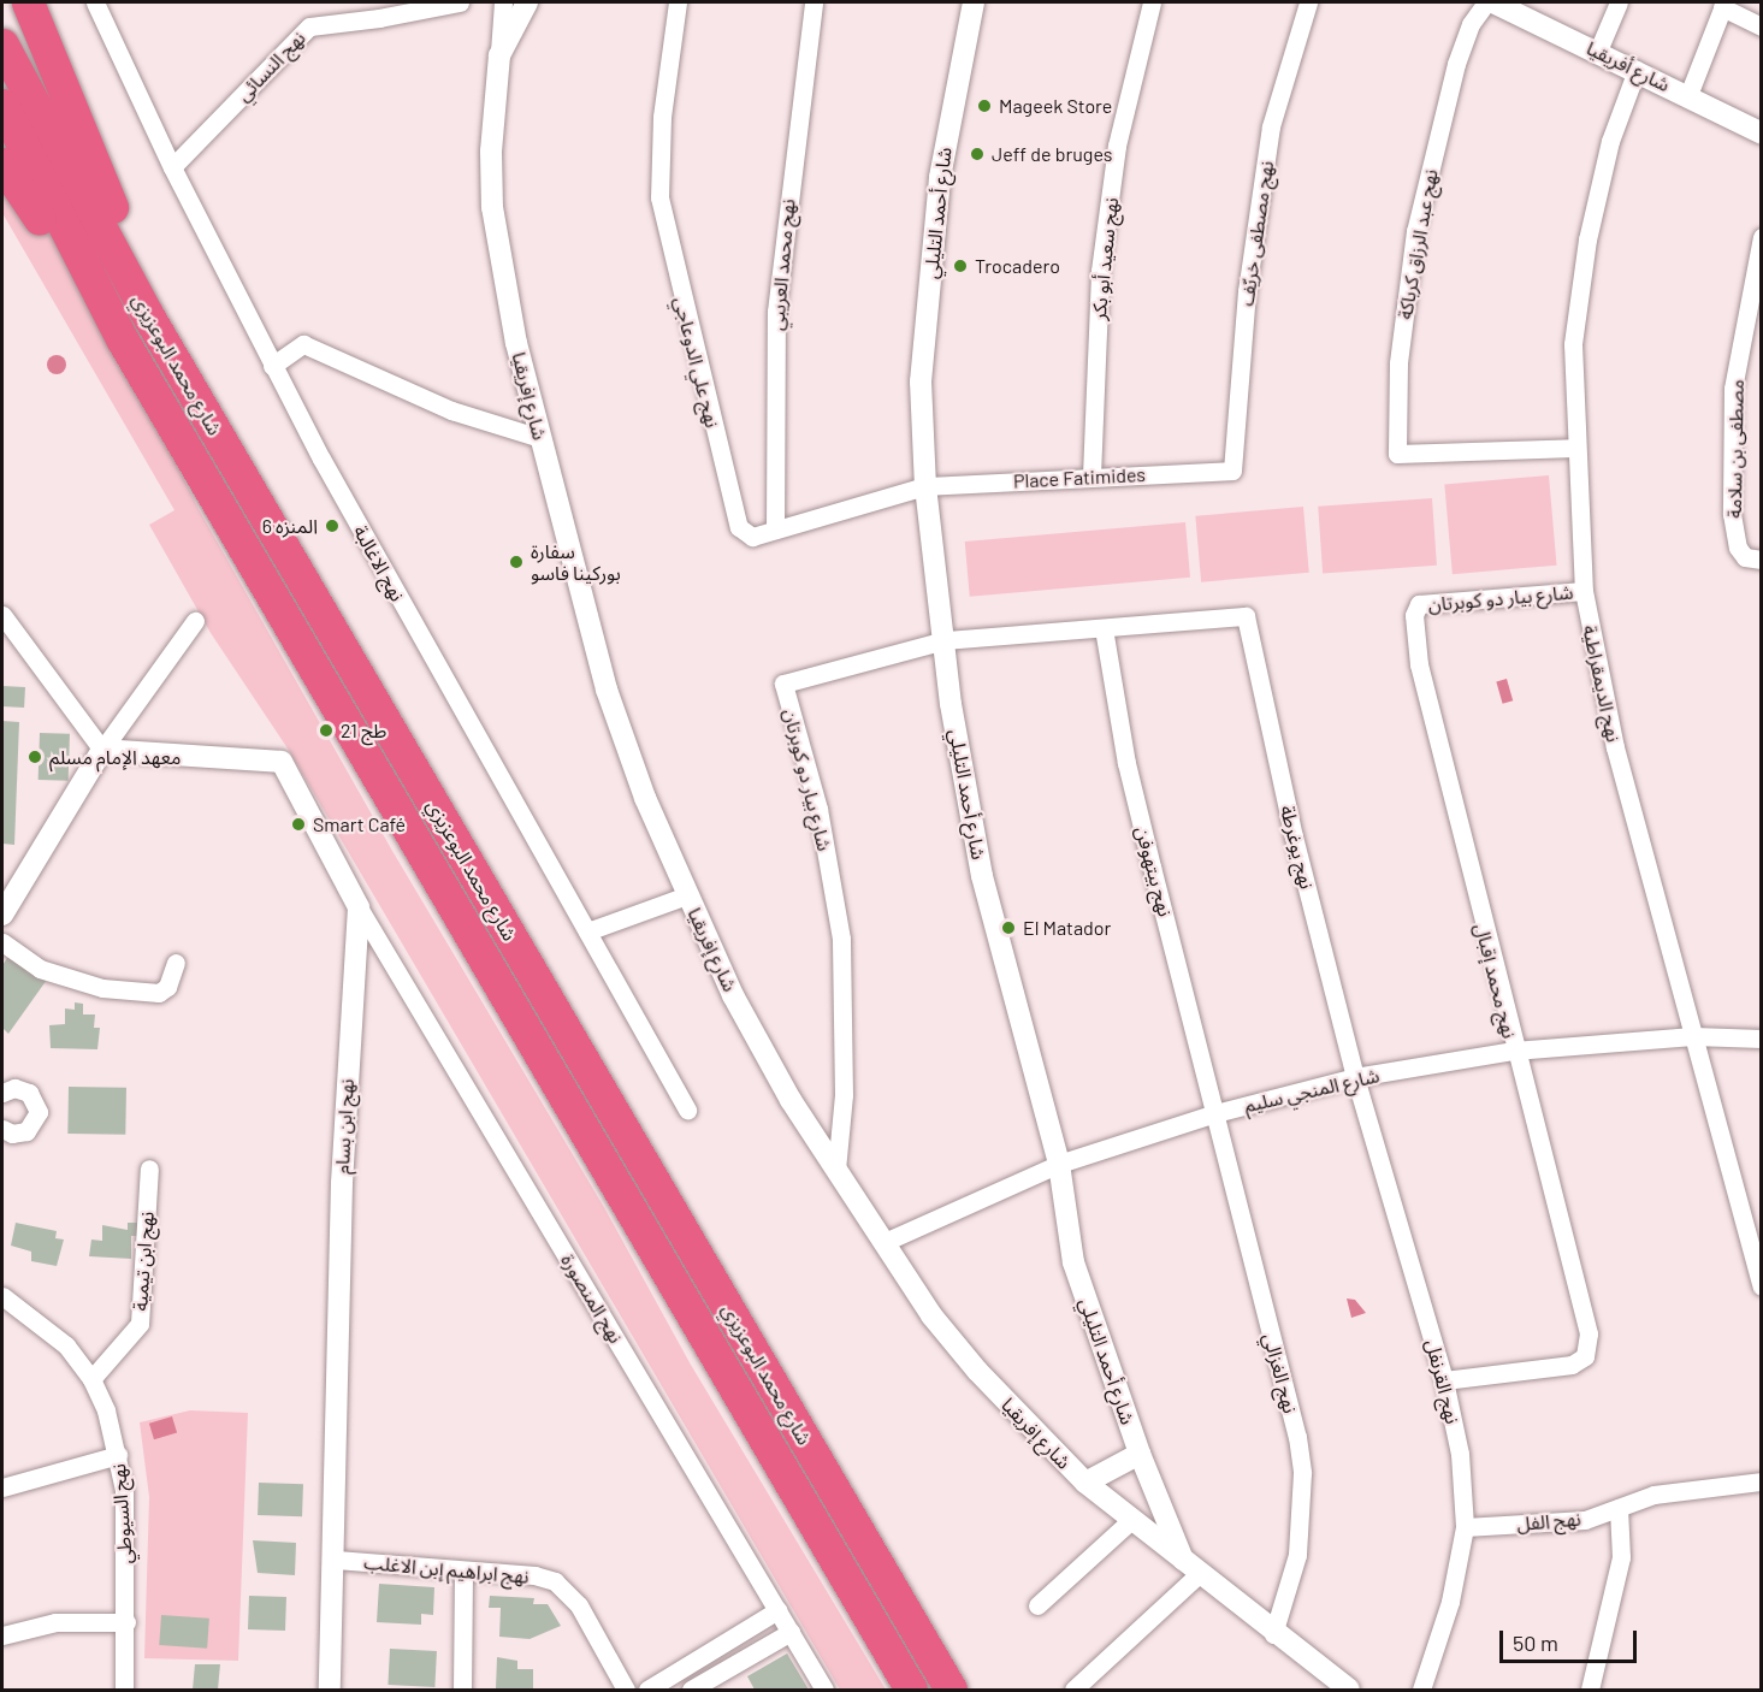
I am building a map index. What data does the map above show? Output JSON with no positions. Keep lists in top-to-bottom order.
{
  "streets": {
    "highway": ["شارع محمد البوعزيزي"],
    "street": [
      "نهج النسائي",
      "شارع أفريقيا",
      "شارع أحمد التليلي",
      "نهج مصطفى خريّف",
      "نهج عبد الرزاق كرباكة",
      "نهج سعيد أبو بكر",
      "نهج محمد العريبي",
      "نهج علي الدوعاجي",
      "شارع إفريقيا",
      "مصطفى بن سلامة",
      "Place Fatimides",
      "نهج الاغالبة",
      "شارع بيار دو كوبرتان",
      "نهج الديمقراطية",
      "نهج يوغرطة",
      "نهج بيتهوفن",
      "نهج محمد إقبال",
      "شارع المنجي سليم",
      "نهج ابن بسام",
      "نهج ابن تيمية",
      "نهج المنصورة",
      "نهج الغزالي",
      "نهج القرنفل",
      "نهج السيوطي",
      "نهج الفل",
      "نهج ابراهيم إبن الاغلب"
    ]
  },
  "crossings": [
    ["نهج النسائي", "نهج الاغالبة"],
    ["شارع أفريقيا", "نهج الديمقراطية"],
    ["شارع أحمد التليلي", "نهج علي الدوعاجي"],
    ["شارع أحمد التليلي", "شارع إفريقيا"],
    ["شارع أحمد التليلي", "Place Fatimides"],
    ["شارع أحمد التليلي", "شارع بيار دو كوبرتان"],
    ["شارع أحمد التليلي", "شارع المنجي سليم"],
    ["نهج مصطفى خريّف", "Place Fatimides"],
    ["نهج عبد الرزاق كرباكة", "نهج الديمقراطية"],
    ["نهج سعيد أبو بكر", "Place Fatimides"],
    ["نهج محمد العريبي", "نهج علي الدوعاجي"],
    ["نهج علي الدوعاجي", "Place Fatimides"],
    ["شارع إفريقيا", "شارع بيار دو كوبرتان"],
    ["شارع إفريقيا", "شارع المنجي سليم"],
    ["شارع إفريقيا", "نهج الغزالي"],
    ["شارع بيار دو كوبرتان", "نهج الديمقراطية"],
    ["شارع بيار دو كوبرتان", "نهج يوغرطة"],
    ["شارع بيار دو كوبرتان", "نهج بيتهوفن"],
    ["شارع بيار دو كوبرتان", "نهج محمد إقبال"],
    ["نهج الديمقراطية", "شارع المنجي سليم"],
    ["نهج يوغرطة", "شارع المنجي سليم"],
    ["نهج يوغرطة", "نهج القرنفل"],
    ["نهج بيتهوفن", "شارع المنجي سليم"],
    ["نهج بيتهوفن", "نهج الغزالي"],
    ["نهج محمد إقبال", "شارع المنجي سليم"],
    ["نهج محمد إقبال", "نهج القرنفل"],
    ["شارع المنجي سليم", "نهج الغزالي"],
    ["شارع المنجي سليم", "نهج القرنفل"],
    ["نهج ابن بسام", "نهج المنصورة"],
    ["نهج ابن بسام", "نهج ابراهيم إبن الاغلب"],
    ["نهج ابن تيمية", "نهج السيوطي"],
    ["نهج القرنفل", "نهج الفل"]
  ],
  "places": [
    "Mageek Store",
    "Jeff de bruges",
    "Trocadero",
    "المنزه 6",
    "سفارة بوركينا فاسو",
    "طج 21",
    "معهد الإمام مسلم",
    "Smart Café",
    "El Matador"
  ],
  "scale_bar": "50 m"
}
